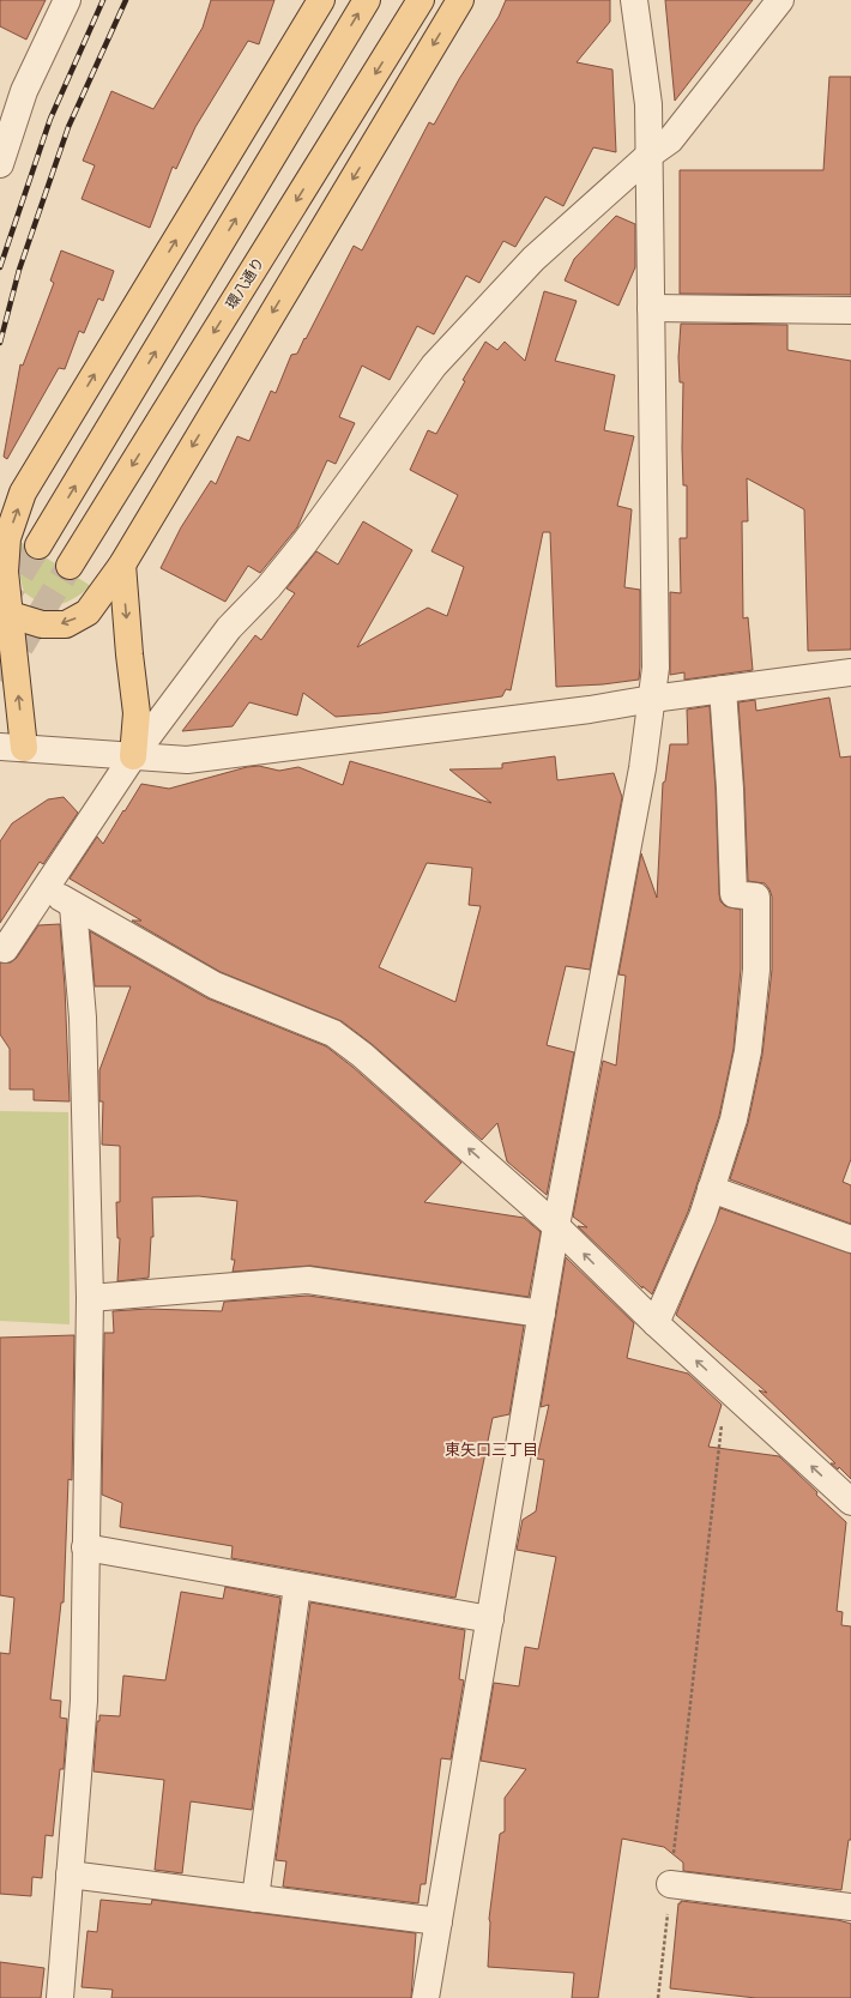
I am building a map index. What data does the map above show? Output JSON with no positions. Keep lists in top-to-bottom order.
{
  "streets": {
    "main road": ["環八通り"]
  },
  "districts": ["東矢口三丁目"]
}
